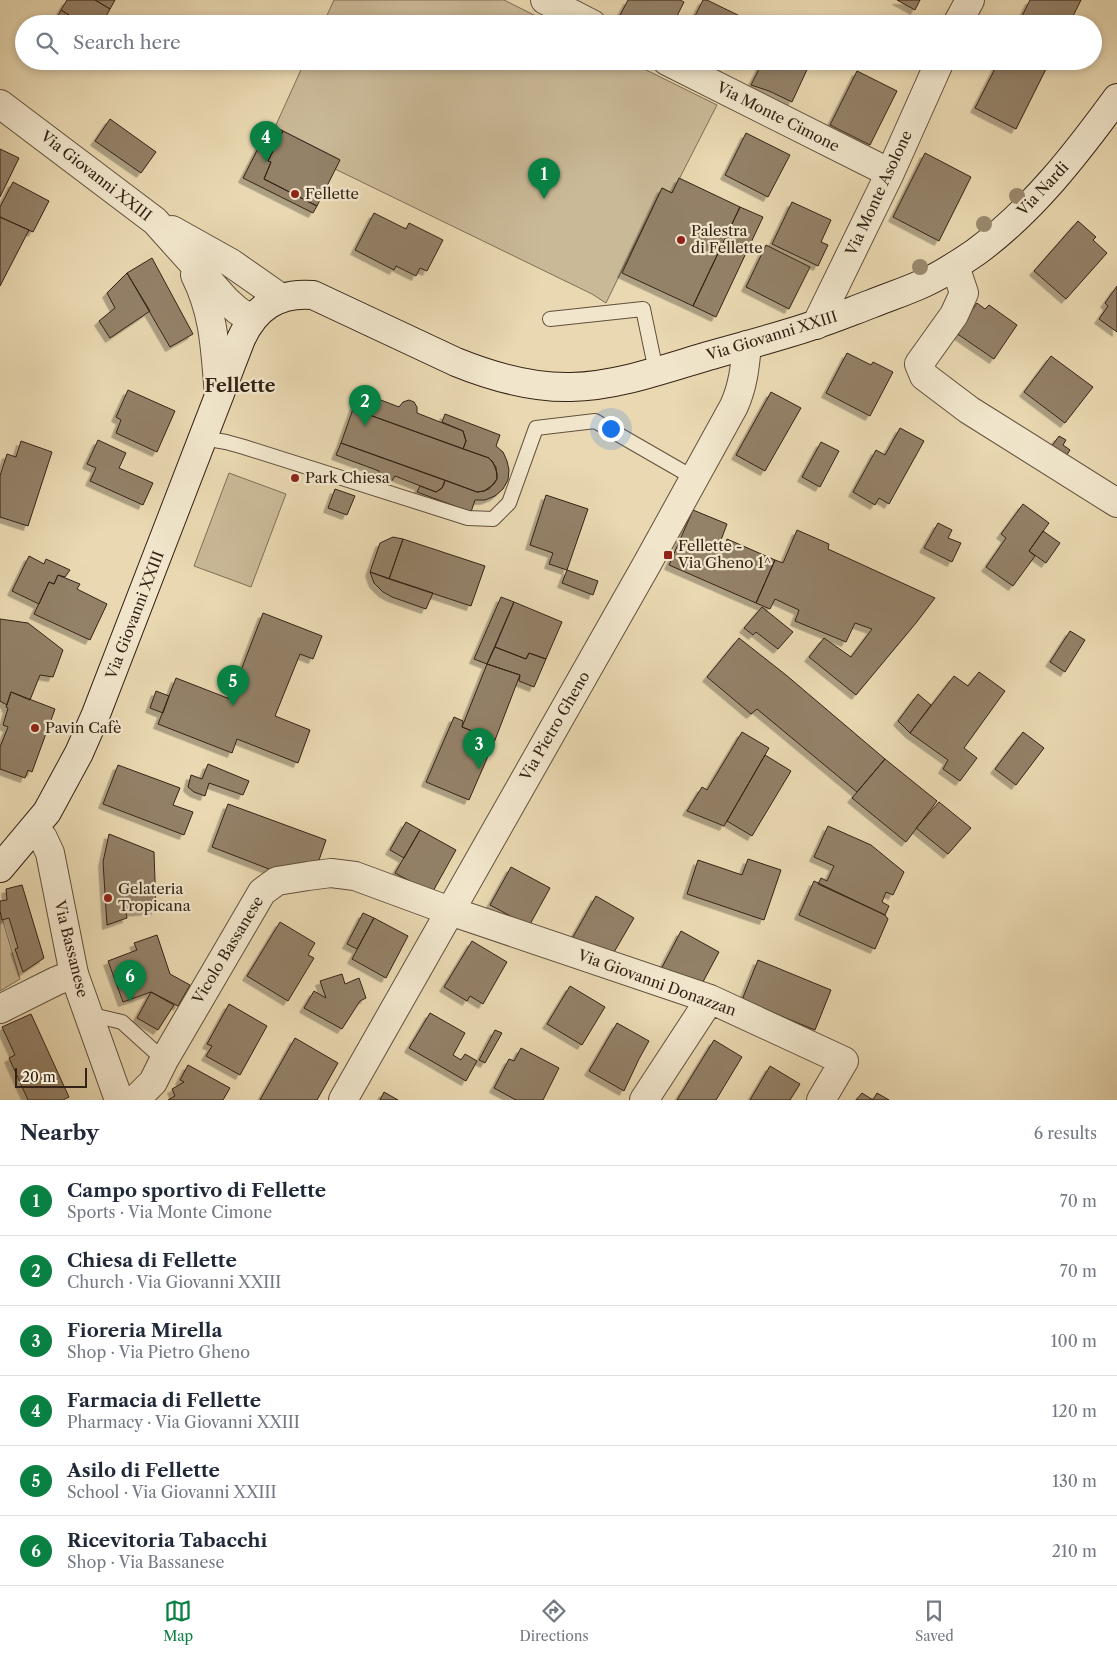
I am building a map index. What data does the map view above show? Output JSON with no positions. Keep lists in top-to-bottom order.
{
  "streets": {
    "street": [
      "Via Monte Cimone",
      "Via Giovanni XXIII",
      "Via Nardi",
      "Via Monte Asolone",
      "Via Pietro Gheno",
      "Via Bassanese",
      "Vicolo Bassanese",
      "Via Giovanni Donazzan"
    ]
  },
  "crossings": [
    ["Via Monte Cimone", "Via Monte Asolone"],
    ["Via Giovanni XXIII", "Via Nardi"],
    ["Via Giovanni XXIII", "Via Monte Asolone"],
    ["Via Giovanni XXIII", "Via Pietro Gheno"],
    ["Via Giovanni XXIII", "Via Bassanese"],
    ["Via Pietro Gheno", "Vicolo Bassanese"],
    ["Via Pietro Gheno", "Via Giovanni Donazzan"],
    ["Vicolo Bassanese", "Via Giovanni Donazzan"]
  ],
  "districts": ["Fellette"],
  "places": {
    "other": [
      "Fellette",
      "Palestra di Fellette",
      "Park Chiesa",
      "Pavin Cafè",
      "Gelateria Tropicana"
    ],
    "transit": ["Fellette - Via Gheno 1^"]
  },
  "scale_bar": "20 m",
  "page": {
    "search": "Search here",
    "pins": [
      "4",
      "1",
      "2",
      "5",
      "3",
      "6"
    ],
    "scale": "20 m",
    "heading": ["Nearby", "6 results"],
    "list": [
      {
        "mark": "1",
        "name": "Campo sportivo di Fellette",
        "note": "Sports · Via Monte Cimone",
        "value": "70 m"
      },
      {
        "mark": "2",
        "name": "Chiesa di Fellette",
        "note": "Church · Via Giovanni XXIII",
        "value": "70 m"
      },
      {
        "mark": "3",
        "name": "Fioreria Mirella",
        "note": "Shop · Via Pietro Gheno",
        "value": "100 m"
      },
      {
        "mark": "4",
        "name": "Farmacia di Fellette",
        "note": "Pharmacy · Via Giovanni XXIII",
        "value": "120 m"
      },
      {
        "mark": "5",
        "name": "Asilo di Fellette",
        "note": "School · Via Giovanni XXIII",
        "value": "130 m"
      },
      {
        "mark": "6",
        "name": "Ricevitoria Tabacchi",
        "note": "Shop · Via Bassanese",
        "value": "210 m"
      }
    ],
    "nav": ["Map", "Directions", "Saved"]
  }
}
